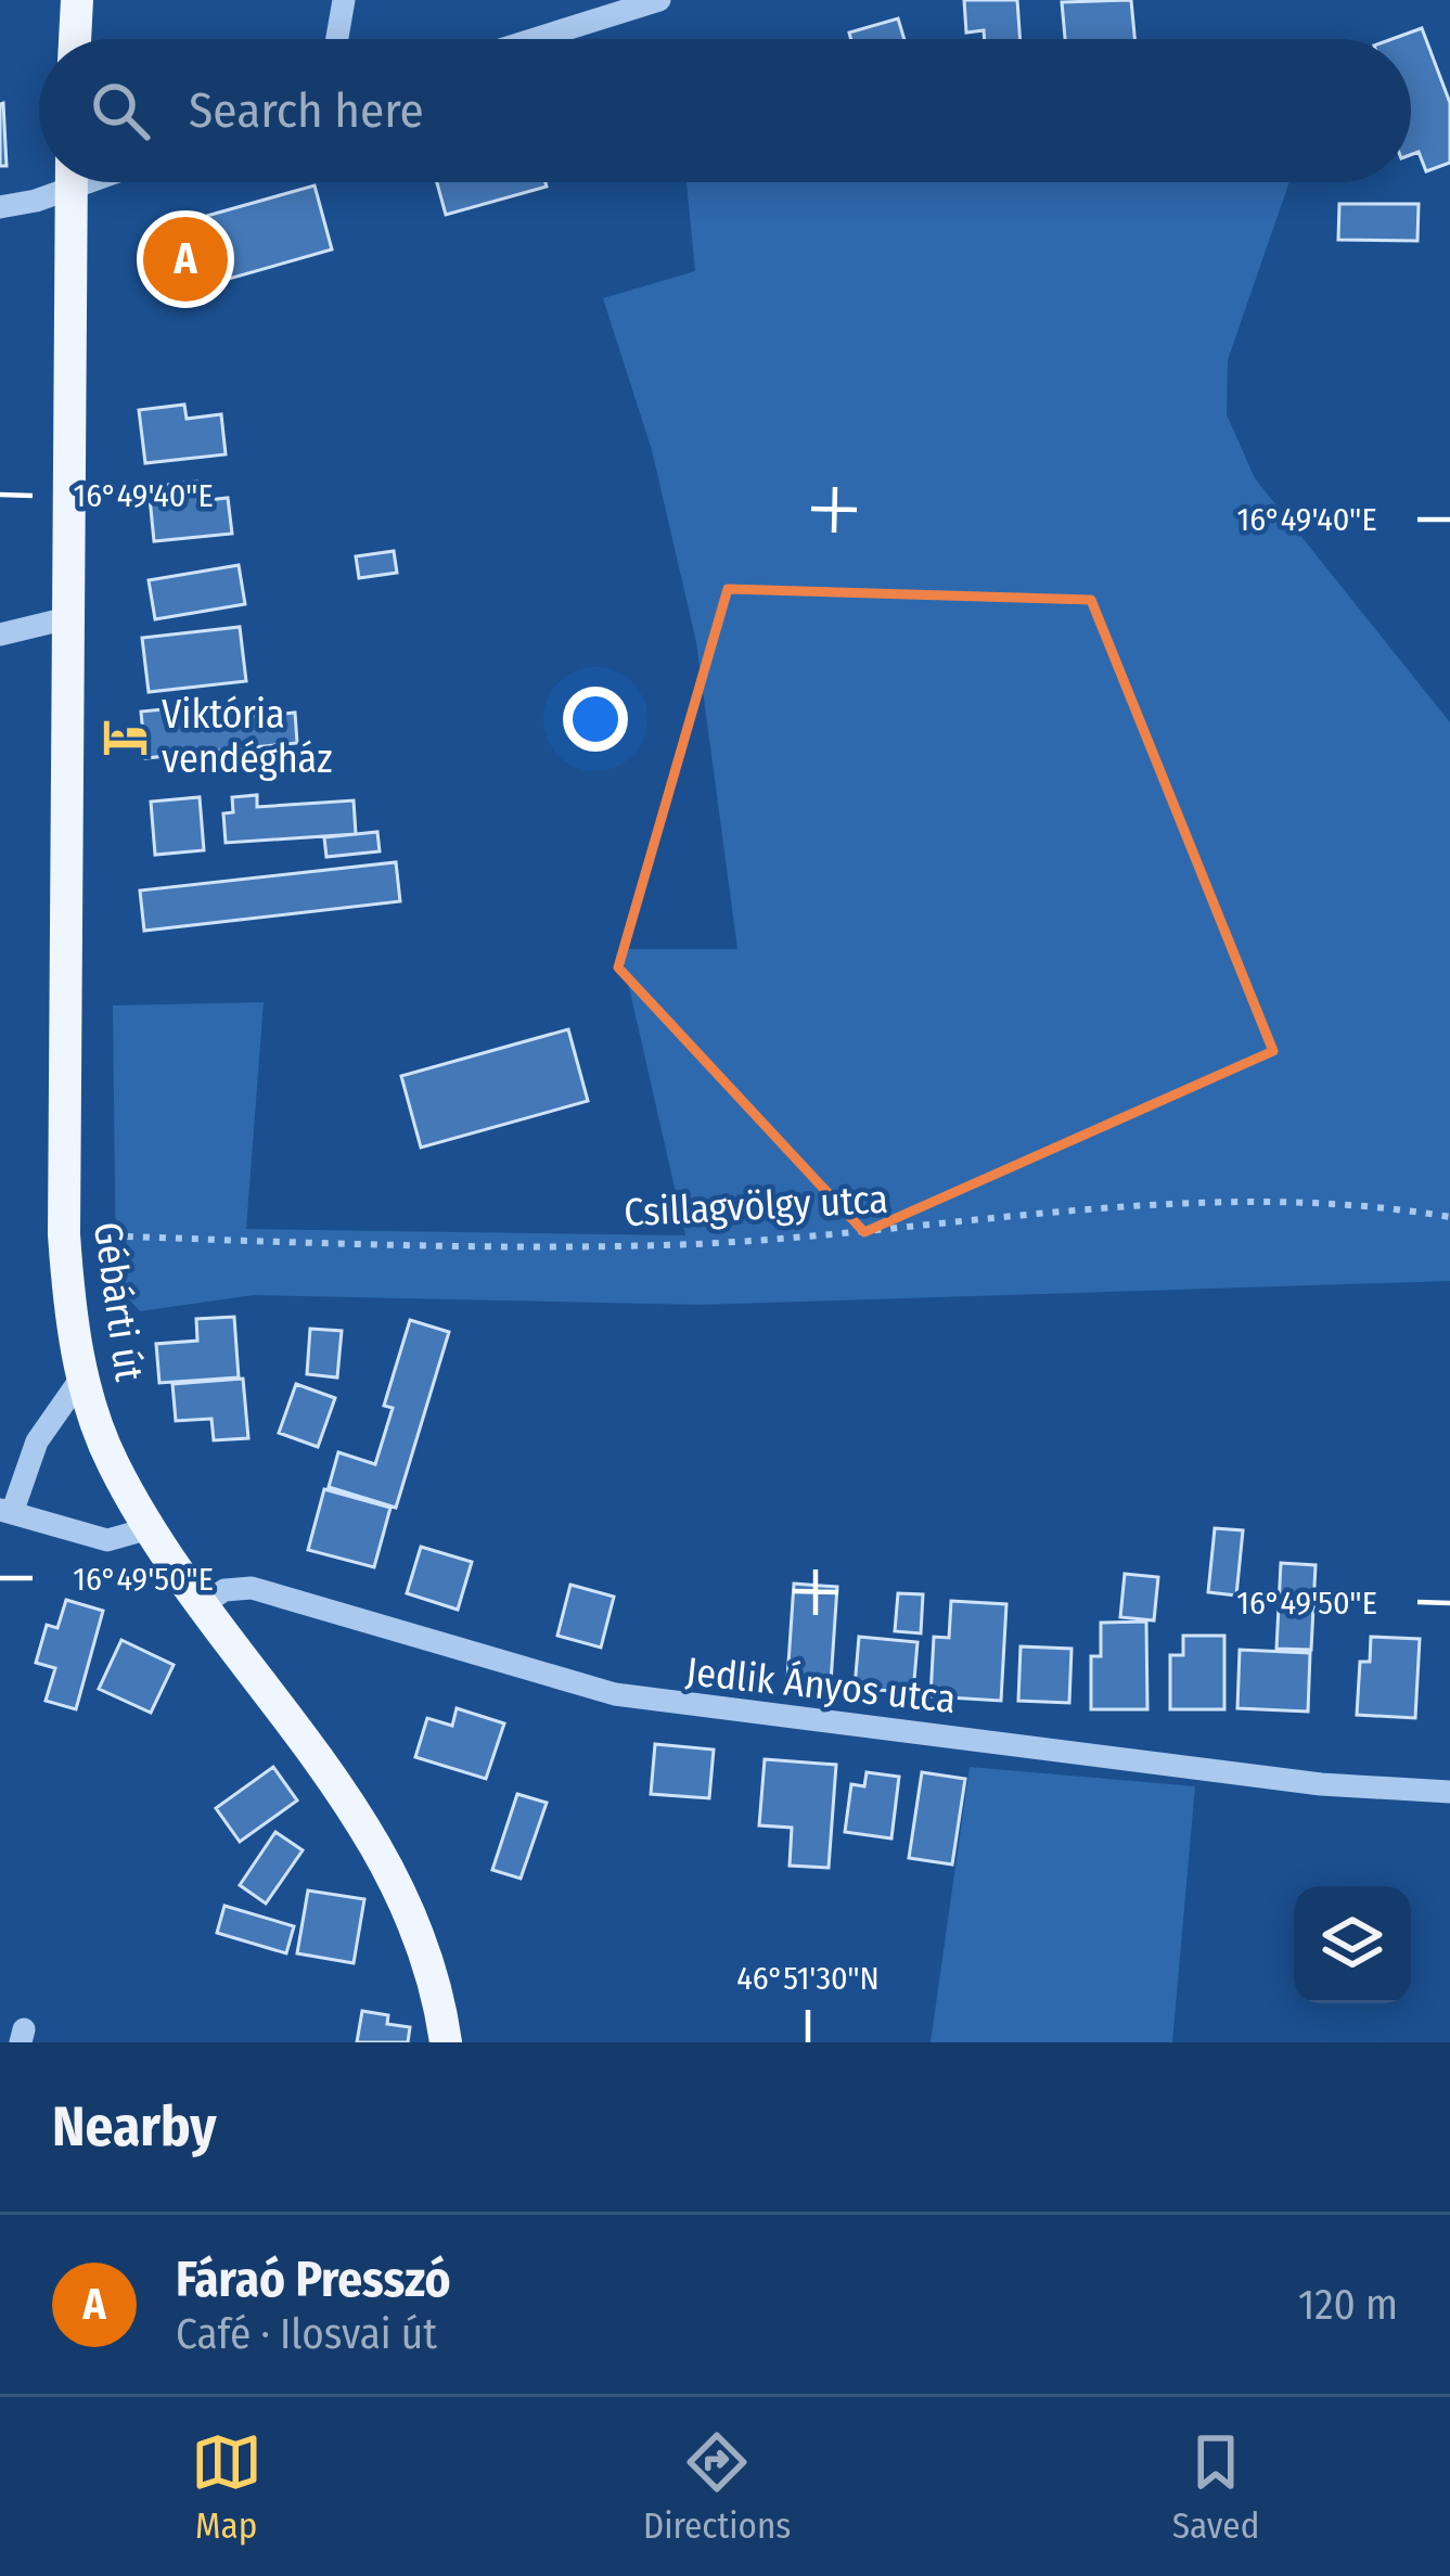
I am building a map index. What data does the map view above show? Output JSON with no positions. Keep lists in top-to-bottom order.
{
  "streets": {
    "main road": ["Gébárti út"],
    "street": ["Jedlik Ányos utca"],
    "path": ["Csillagvölgy utca"]
  },
  "crossings": [
    ["Csillagvölgy utca", "Gébárti út"],
    ["Gébárti út", "Jedlik Ányos utca"]
  ],
  "places": {
    "hotel": ["Viktória vendégház"]
  },
  "page": {
    "search": "Search here",
    "pins": "A",
    "heading": "Nearby",
    "list": [
      {
        "mark": "A",
        "name": "Fáraó Presszó",
        "note": "Café · Ilosvai út",
        "value": "120 m"
      }
    ],
    "nav": ["Map", "Directions", "Saved"]
  },
  "coordinates": ["16°49'40\"E", "16°49'50\"E", "46°51'30\"N"]
}
